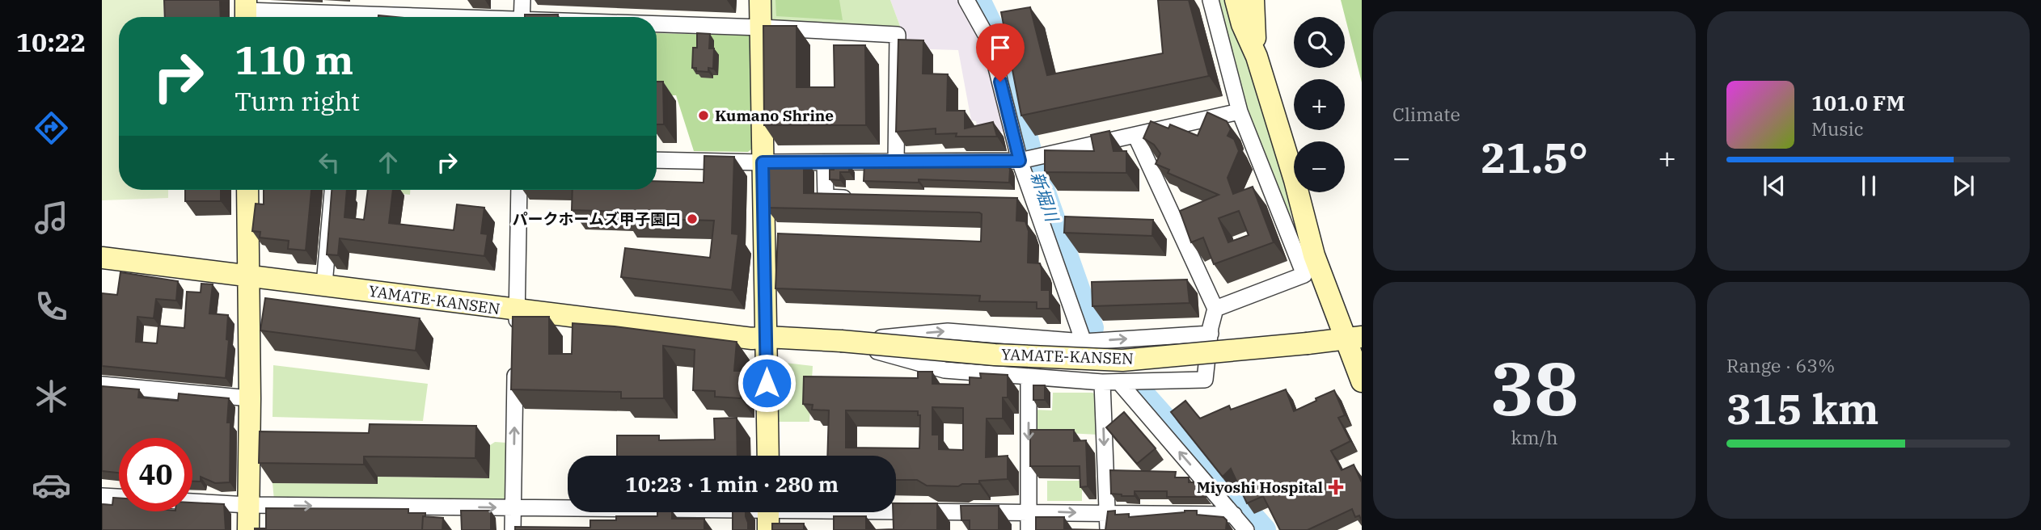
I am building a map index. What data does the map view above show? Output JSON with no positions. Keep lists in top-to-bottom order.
{
  "streets": {
    "street": ["YAMATE-KANSEN"]
  },
  "water": ["新堀川"],
  "places": {
    "other": ["Kumano Shrine", "パークホームズ甲子園口"],
    "health": ["Miyoshi Hospital"]
  },
  "page": {
    "tabs": "10:22",
    "tile": [
      "Climate",
      ["38", "km/h"],
      ["Range · 63%", "315 km"]
    ],
    "map_buttons": ["+", "−"],
    "turn": ["110 m", "Turn right"],
    "song": ["101.0 FM", "Music"],
    "heat": ["−", "21.5°", "+"],
    "limit": "40",
    "trip": "10:23 · 1 min · 280 m"
  }
}
